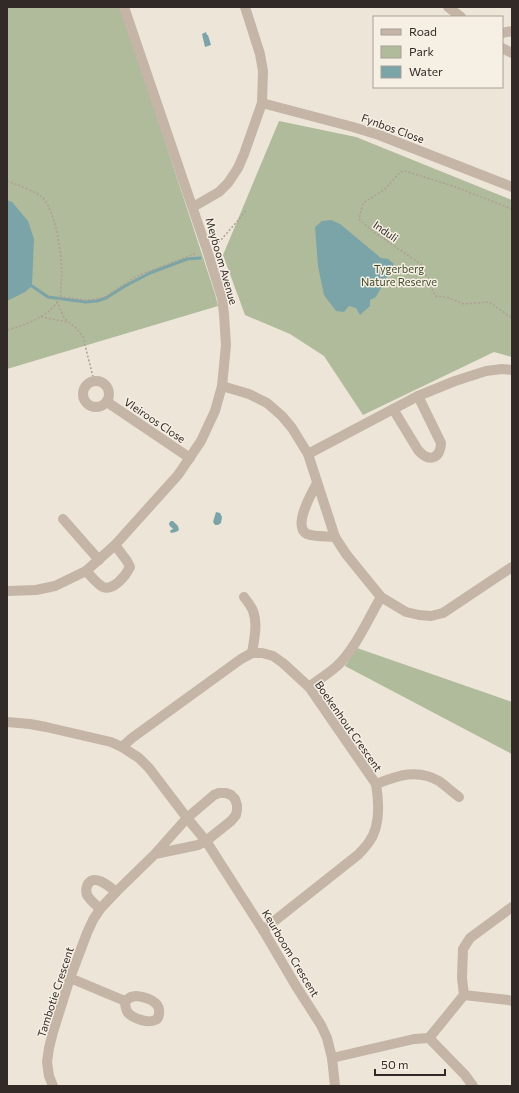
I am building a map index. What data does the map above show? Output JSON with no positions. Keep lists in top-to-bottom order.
{
  "streets": {
    "street": [
      "Fynbos Close",
      "Meyboom Avenue",
      "Vleiroos Close",
      "Boekenhout Crescent",
      "Keurboom Crescent",
      "Tambotie Crescent"
    ],
    "path": ["Induli"]
  },
  "crossings": [
    ["Meyboom Avenue", "Vleiroos Close"],
    ["Boekenhout Crescent", "Keurboom Crescent"],
    ["Keurboom Crescent", "Tambotie Crescent"]
  ],
  "parks": ["Tygerberg Nature Reserve"],
  "legend": ["Road", "Park", "Water"],
  "scale_bar": "50 m"
}
